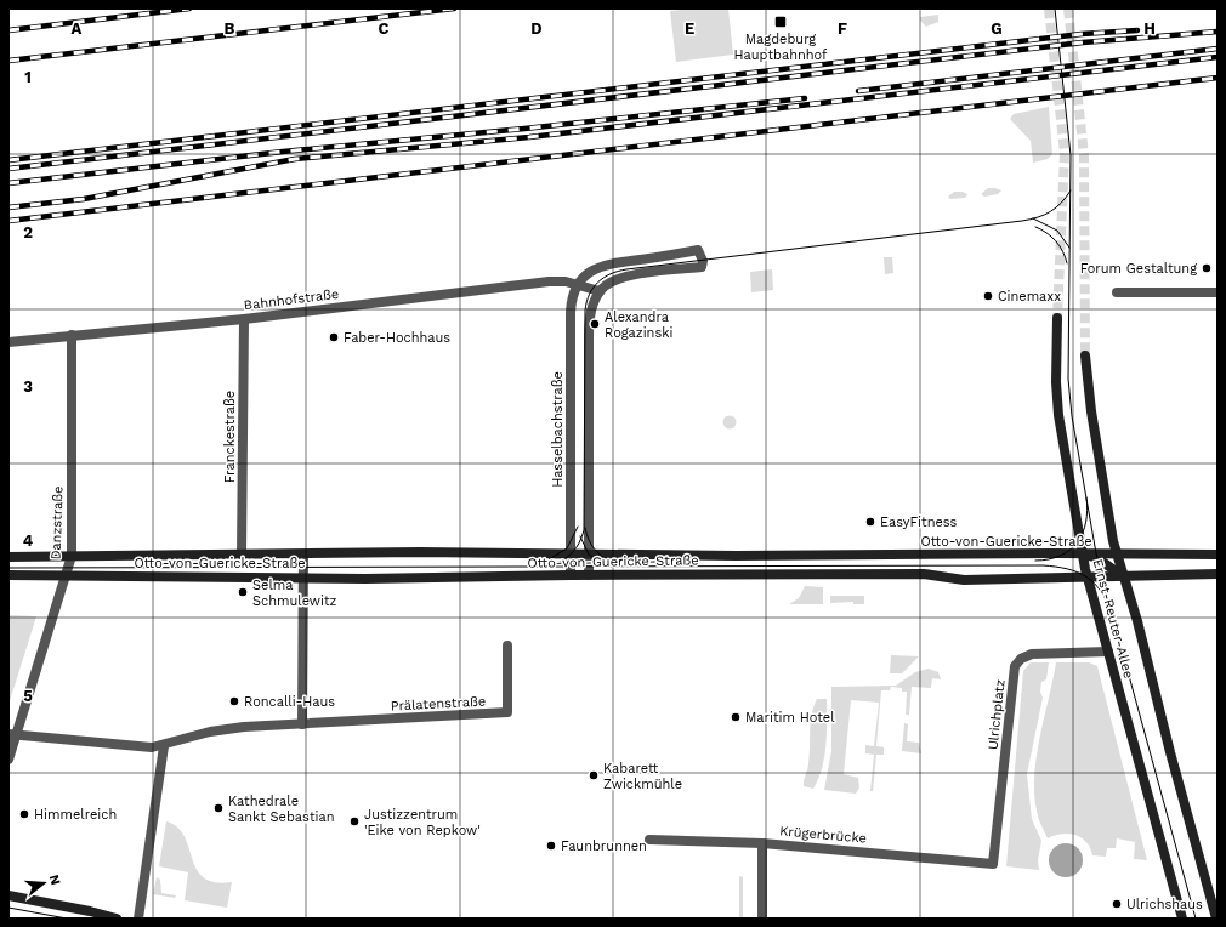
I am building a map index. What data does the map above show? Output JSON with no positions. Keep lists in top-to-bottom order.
{
  "streets": {
    "street": [
      "Bahnhofstraße",
      "Hasselbachstraße",
      "Franckestraße",
      "Danzstraße",
      "Otto-von-Guericke-Straße",
      "Ernst-Reuter-Allee",
      "Prälatenstraße",
      "Ulrichplatz",
      "Krügerbrücke"
    ]
  },
  "crossings": [
    ["Bahnhofstraße", "Hasselbachstraße"],
    ["Bahnhofstraße", "Franckestraße"],
    ["Bahnhofstraße", "Danzstraße"],
    ["Hasselbachstraße", "Otto-von-Guericke-Straße"],
    ["Franckestraße", "Otto-von-Guericke-Straße"],
    ["Danzstraße", "Otto-von-Guericke-Straße"],
    ["Otto-von-Guericke-Straße", "Ernst-Reuter-Allee"],
    ["Ernst-Reuter-Allee", "Ulrichplatz"],
    ["Ulrichplatz", "Krügerbrücke"]
  ],
  "places": {
    "transit": ["Magdeburg Hauptbahnhof"],
    "other": [
      "Forum Gestaltung",
      "Cinemaxx",
      "Alexandra Rogazinski",
      "Faber-Hochhaus",
      "EasyFitness",
      "Selma Schmulewitz",
      "Roncalli-Haus",
      "Maritim Hotel",
      "Kabarett Zwickmühle",
      "Kathedrale Sankt Sebastian",
      "Himmelreich",
      "Justizzentrum 'Eike von Repkow'",
      "Faunbrunnen",
      "Ulrichshaus"
    ]
  },
  "north": "right",
  "grid": {
    "columns": [
      "A",
      "B",
      "C",
      "D",
      "E",
      "F",
      "G",
      "H"
    ],
    "rows": [
      "1",
      "2",
      "3",
      "4",
      "5"
    ]
  }
}
